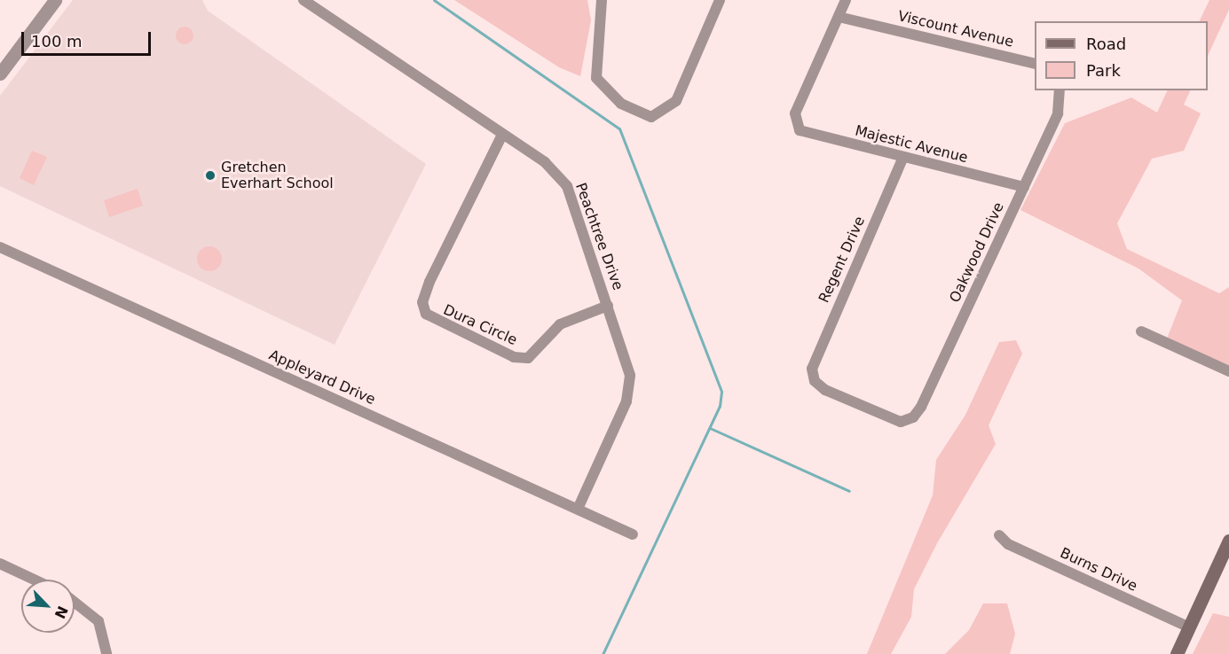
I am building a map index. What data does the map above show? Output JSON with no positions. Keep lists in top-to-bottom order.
{
  "streets": {
    "street": [
      "Viscount Avenue",
      "Majestic Avenue",
      "Peachtree Drive",
      "Oakwood Drive",
      "Regent Drive",
      "Dura Circle",
      "Appleyard Drive",
      "Burns Drive"
    ]
  },
  "crossings": [
    ["Viscount Avenue", "Majestic Avenue"],
    ["Majestic Avenue", "Oakwood Drive"],
    ["Majestic Avenue", "Regent Drive"],
    ["Peachtree Drive", "Dura Circle"],
    ["Peachtree Drive", "Appleyard Drive"],
    ["Oakwood Drive", "Regent Drive"]
  ],
  "places": ["Gretchen Everhart School"],
  "legend": ["Road", "Park"],
  "scale_bar": "100 m",
  "north": "bottom right"
}
